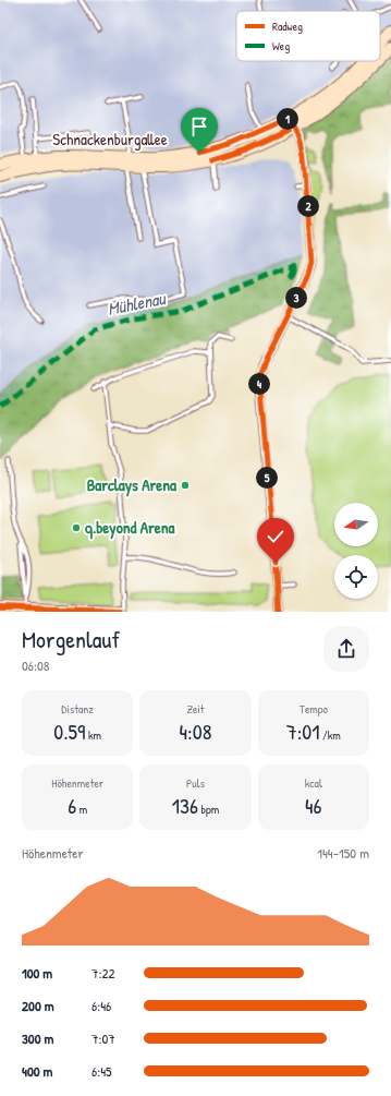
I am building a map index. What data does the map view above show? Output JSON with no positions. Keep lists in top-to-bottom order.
{
  "streets": {
    "main road": ["Schnackenburgallee"]
  },
  "water": ["Mühlenau"],
  "places": ["Barclays Arena", "q.beyond Arena"],
  "legend": ["Radweg", "Weg"],
  "north": "left",
  "page": {
    "pins": [
      "1",
      "2",
      "3",
      "4",
      "5"
    ],
    "heading": ["Morgenlauf", "06:08"],
    "stats": [
      ["Distanz", "0.59 km"],
      ["Zeit", "4:08"],
      ["Tempo", "7:01 /km"],
      ["Höhenmeter", "6 m"],
      ["Puls", "136 bpm"],
      ["kcal", "46"]
    ],
    "chart": ["Höhenmeter", "144–150 m"],
    "list": [
      {
        "name": "100 m",
        "note": "7:22"
      },
      {
        "name": "200 m",
        "note": "6:46"
      },
      {
        "name": "300 m",
        "note": "7:07"
      },
      {
        "name": "400 m",
        "note": "6:45"
      }
    ]
  }
}
